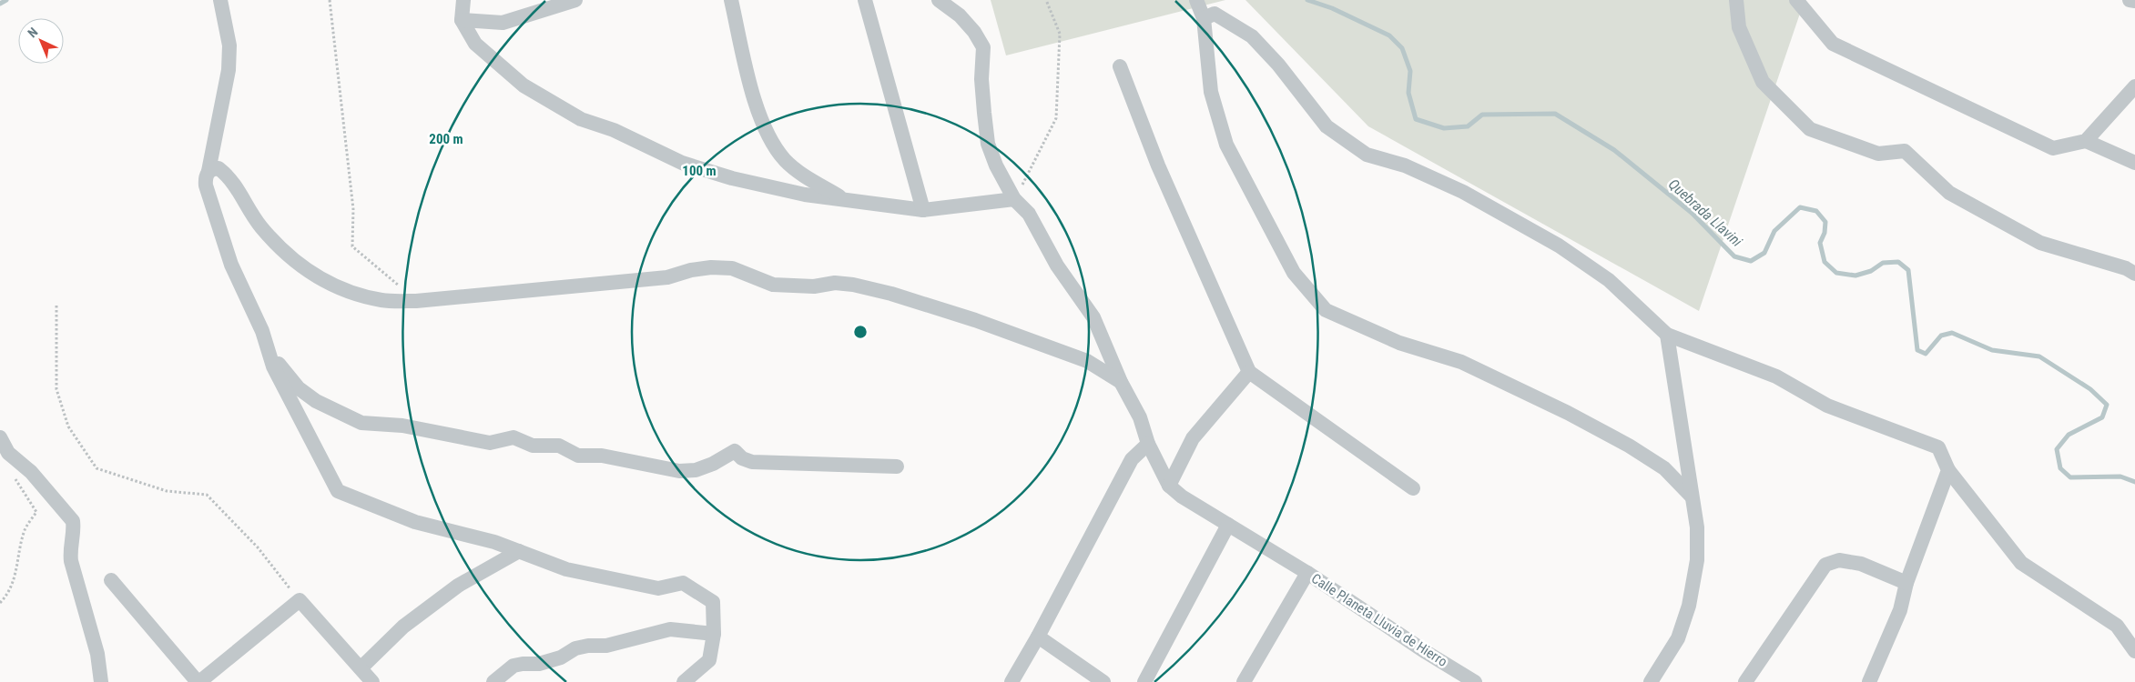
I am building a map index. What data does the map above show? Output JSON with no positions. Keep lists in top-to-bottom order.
{
  "streets": {
    "street": ["Calle Planeta Lluvia de Hierro"]
  },
  "water": ["Quebrada Llavini"],
  "north": "top left",
  "rings": ["200 m", "100 m"]
}
